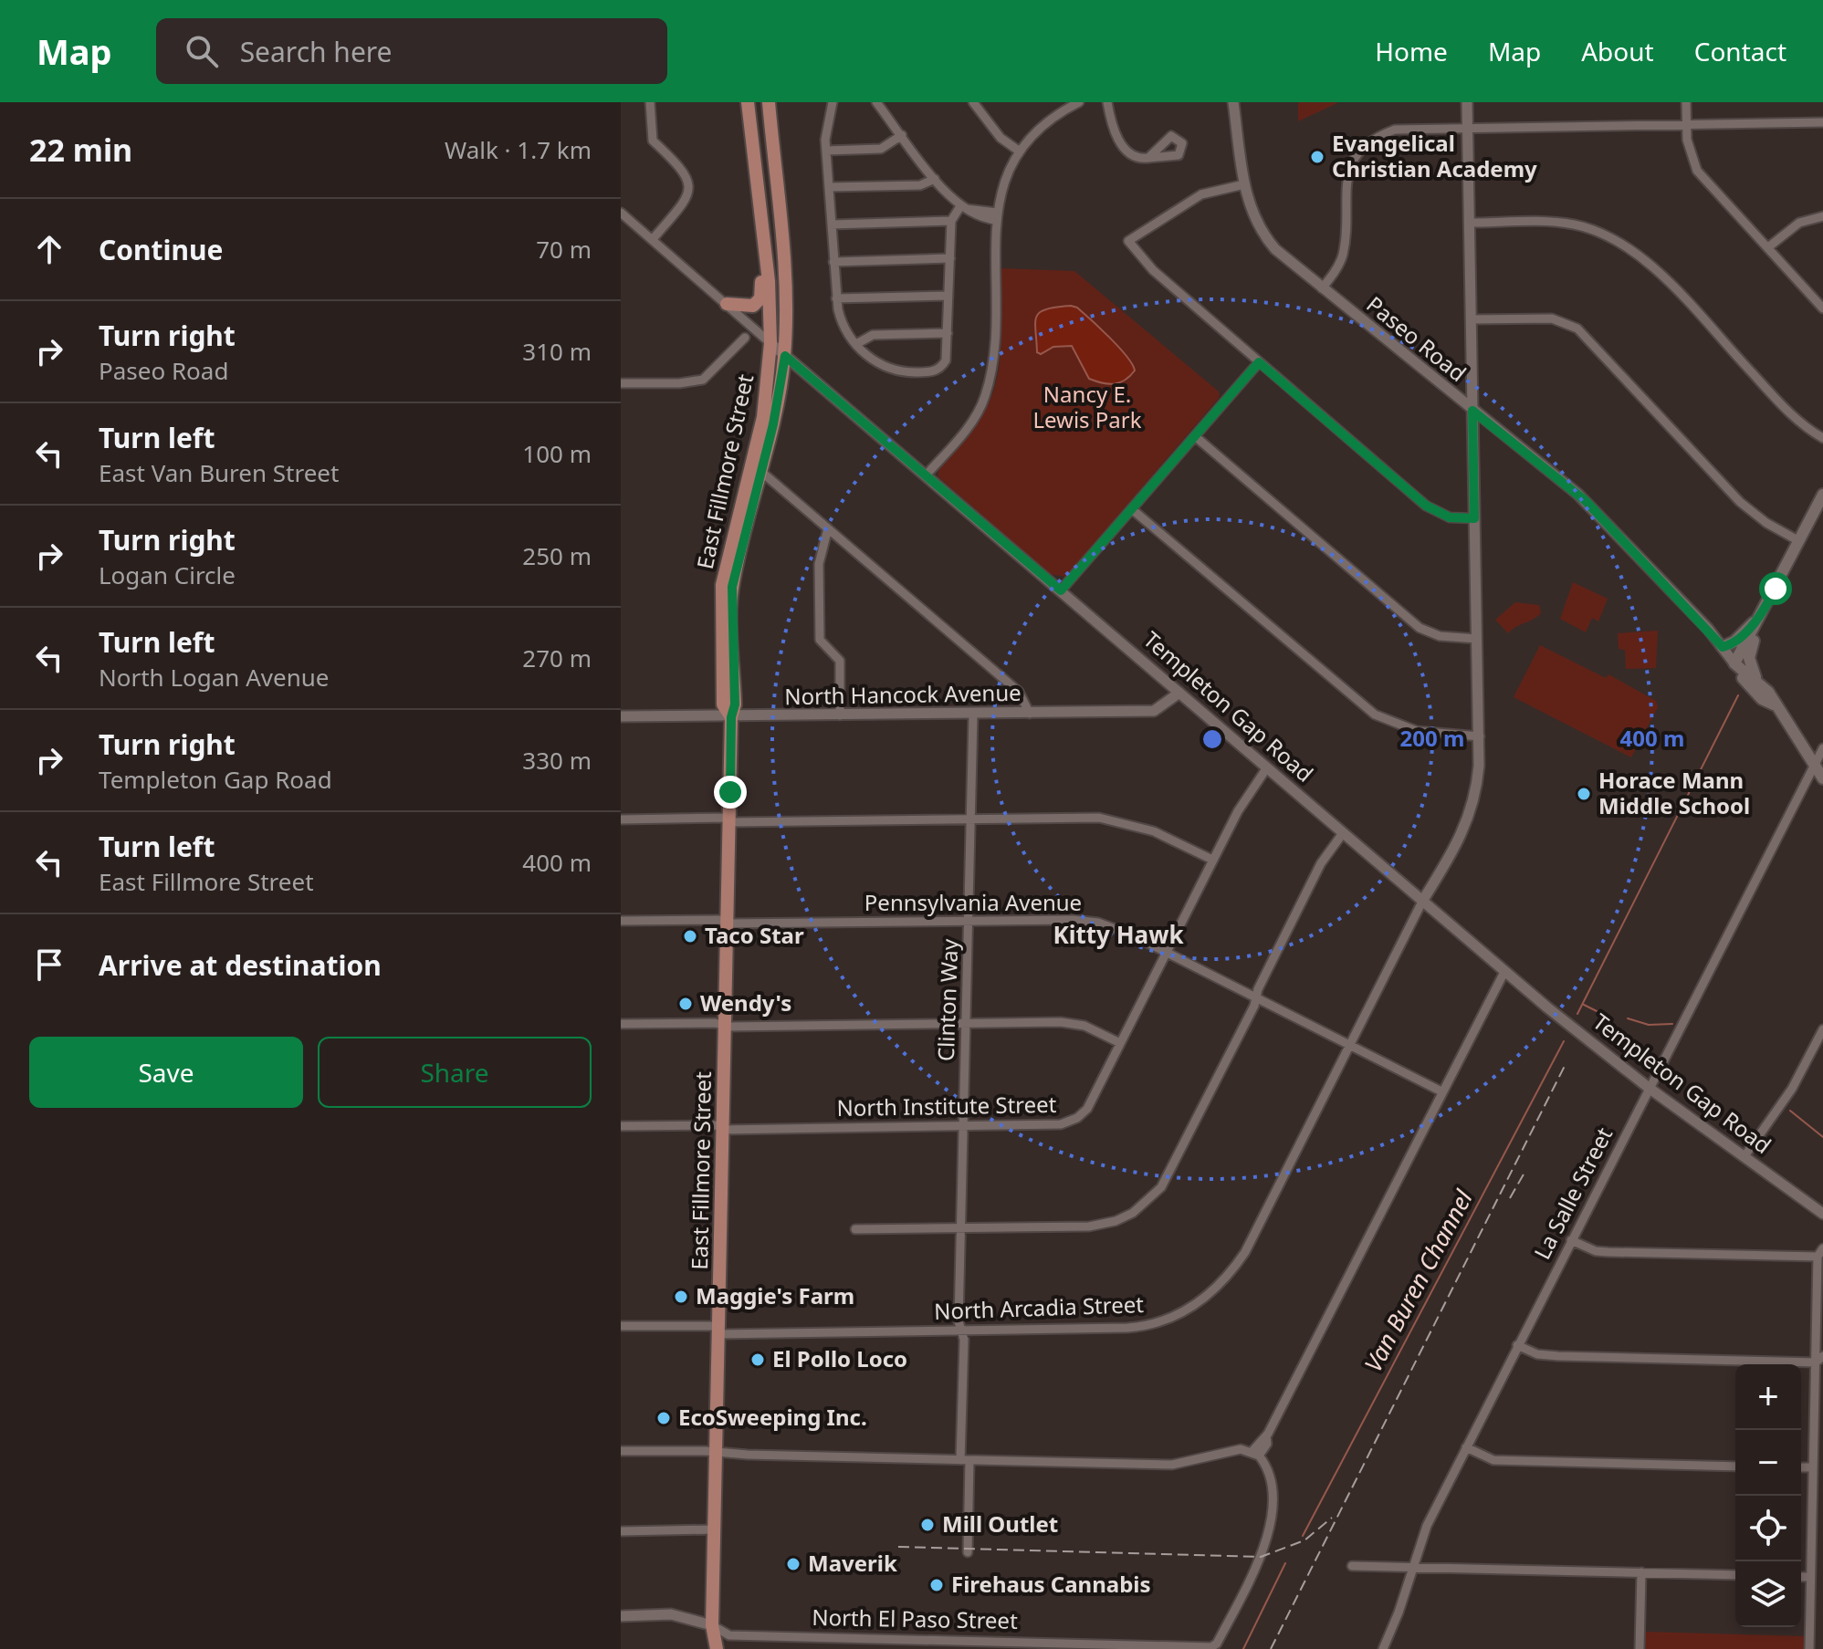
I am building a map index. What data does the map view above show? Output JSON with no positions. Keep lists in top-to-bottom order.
{
  "streets": {
    "main road": ["Paseo Road", "East Fillmore Street"],
    "street": [
      "North Hancock Avenue",
      "Templeton Gap Road",
      "Pennsylvania Avenue",
      "Clinton Way",
      "North Institute Street",
      "La Salle Street",
      "North Arcadia Street",
      "North El Paso Street"
    ]
  },
  "crossings": [
    ["Paseo Road", "La Salle Street"],
    ["East Fillmore Street", "North Hancock Avenue"],
    ["East Fillmore Street", "Templeton Gap Road"],
    ["East Fillmore Street", "Pennsylvania Avenue"],
    ["East Fillmore Street", "North Institute Street"],
    ["East Fillmore Street", "North Arcadia Street"],
    ["East Fillmore Street", "North El Paso Street"],
    ["North Hancock Avenue", "Templeton Gap Road"],
    ["North Hancock Avenue", "Clinton Way"],
    ["Templeton Gap Road", "North Institute Street"],
    ["Templeton Gap Road", "La Salle Street"],
    ["Templeton Gap Road", "North Arcadia Street"],
    ["Pennsylvania Avenue", "Clinton Way"],
    ["Pennsylvania Avenue", "North Institute Street"],
    ["Pennsylvania Avenue", "North Arcadia Street"],
    ["Clinton Way", "North Institute Street"],
    ["Clinton Way", "North Arcadia Street"]
  ],
  "districts": ["Kitty Hawk"],
  "water": ["Van Buren Channel"],
  "parks": ["Nancy E. Lewis Park"],
  "places": [
    "Evangelical Christian Academy",
    "Horace Mann Middle School",
    "Taco Star",
    "Wendy's",
    "Maggie's Farm",
    "El Pollo Loco",
    "EcoSweeping Inc.",
    "Mill Outlet",
    "Maverik",
    "Firehaus Cannabis"
  ],
  "page": {
    "header": "Map",
    "search": "Search here",
    "nav": [
      "Home",
      "Map",
      "About",
      "Contact"
    ],
    "heading": ["22 min", "Walk · 1.7 km"],
    "list": [
      ["Continue", "70 m"],
      ["Turn right", "Paseo Road", "310 m"],
      ["Turn left", "East Van Buren Street", "100 m"],
      ["Turn right", "Logan Circle", "250 m"],
      ["Turn left", "North Logan Avenue", "270 m"],
      ["Turn right", "Templeton Gap Road", "330 m"],
      ["Turn left", "East Fillmore Street", "400 m"],
      "Arrive at destination"
    ],
    "buttons": ["Save", "Share"],
    "map_buttons": ["+", "−"]
  },
  "rings": ["200 m", "400 m"]
}
